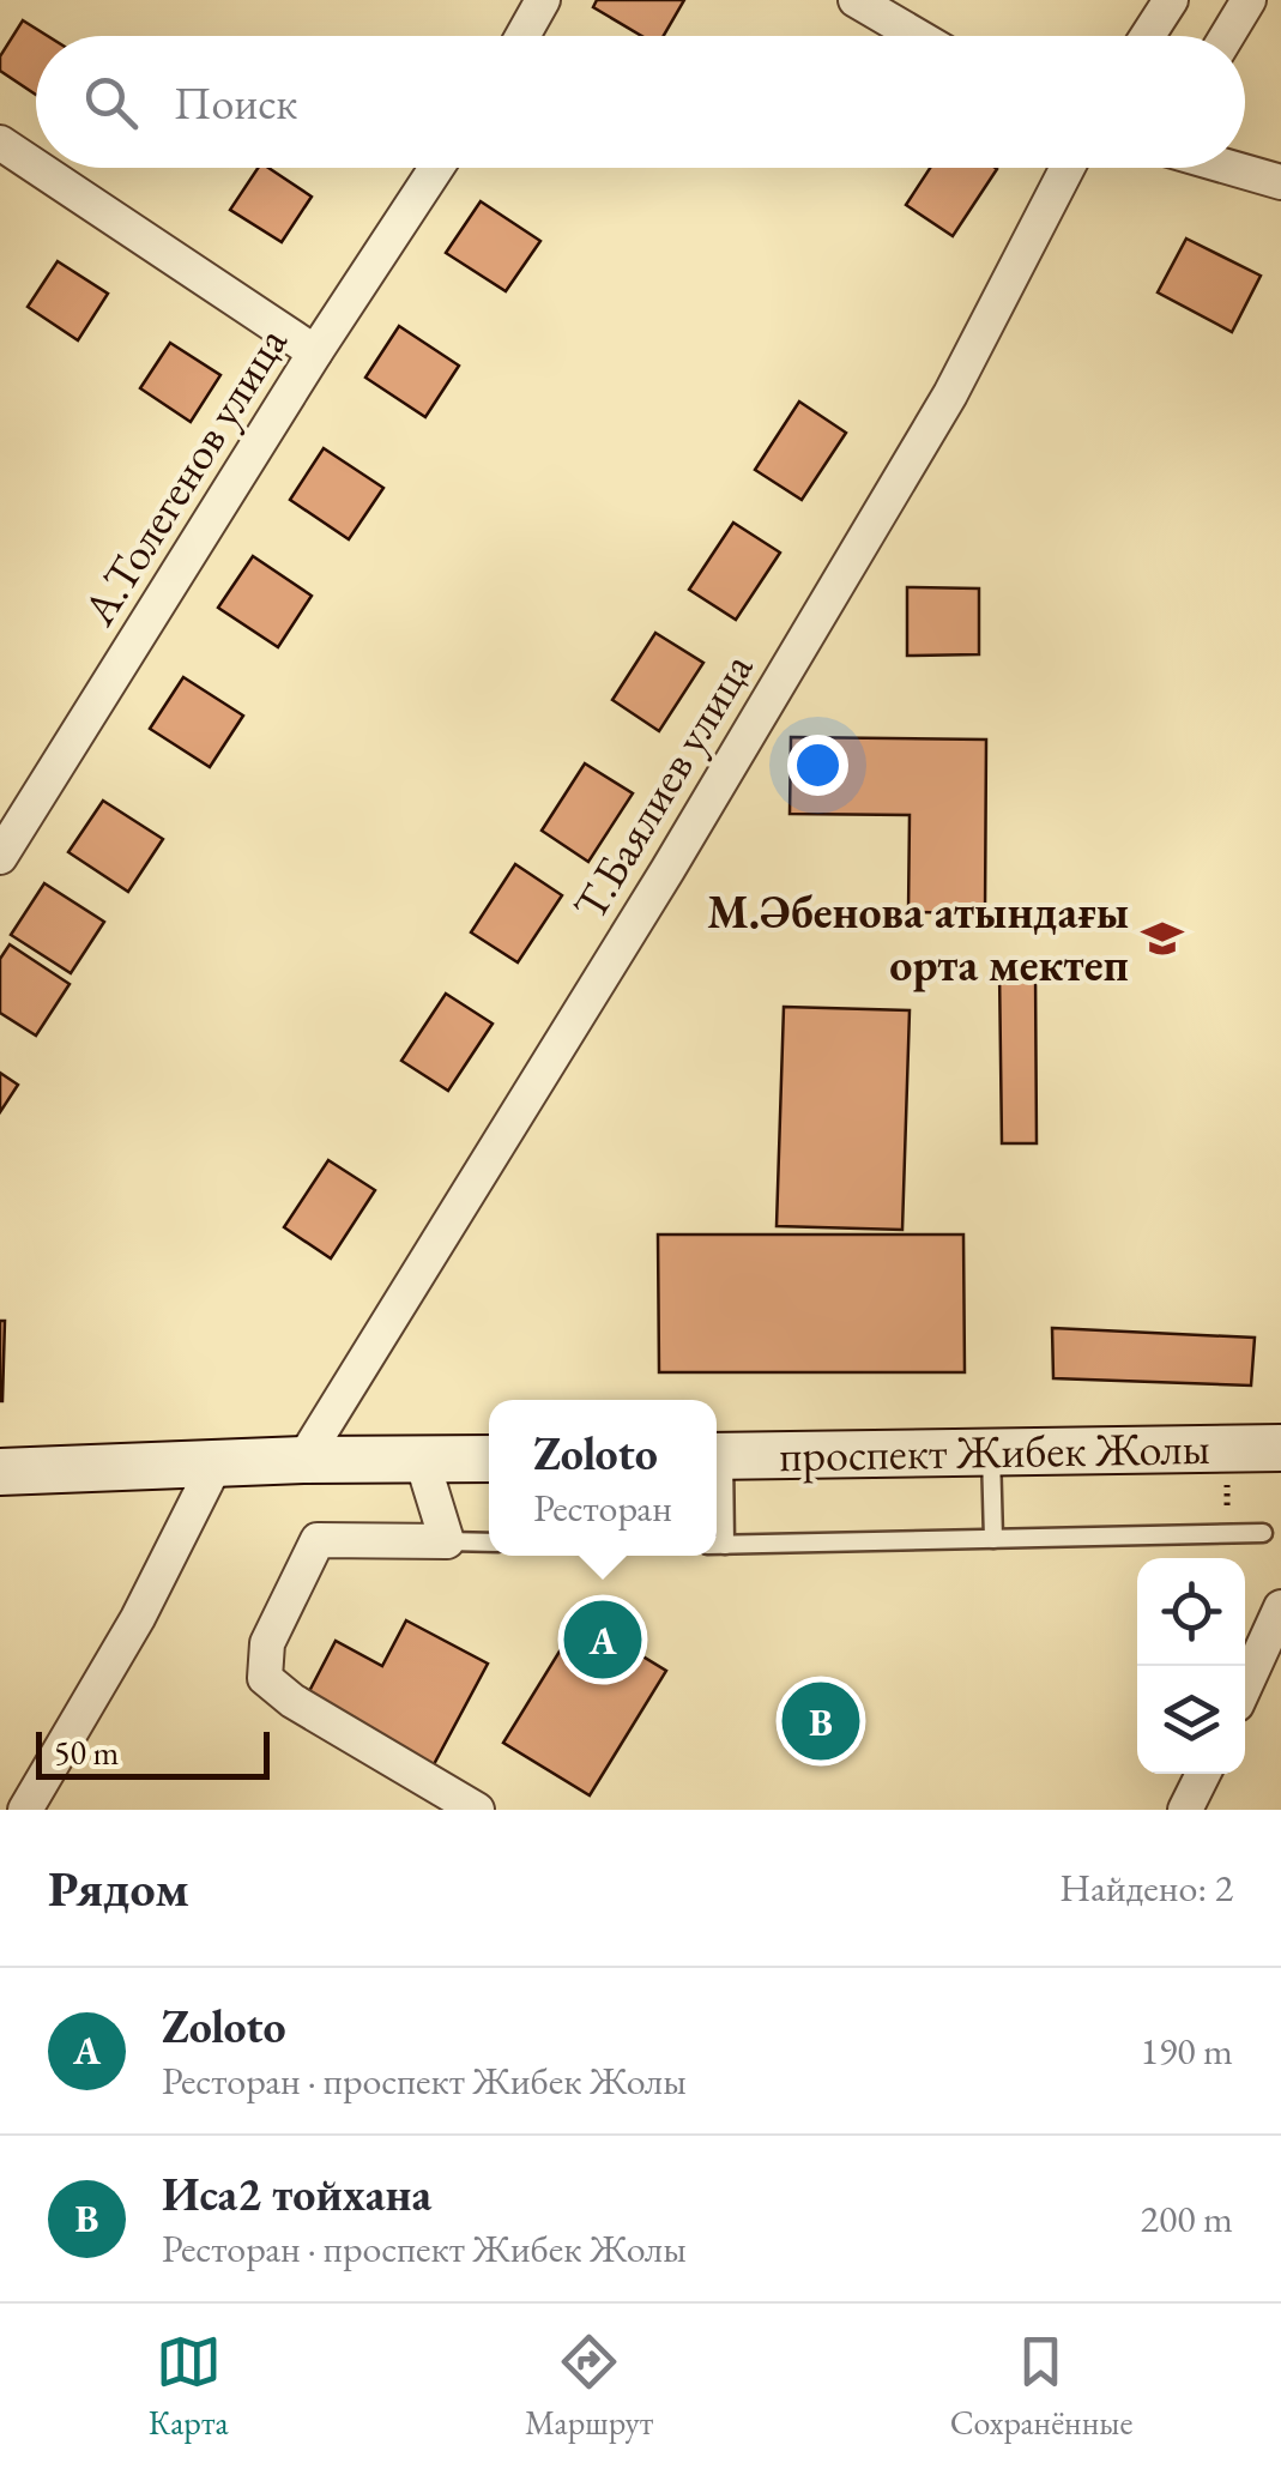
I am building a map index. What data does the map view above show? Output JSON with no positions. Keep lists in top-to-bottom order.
{
  "streets": {
    "main road": ["проспект Жибек Жолы"],
    "street": ["А.Толегенов улица", "Т.Баялиев улица"]
  },
  "places": {
    "school or university": ["М.Әбенова атындағы орта мектеп"]
  },
  "scale_bar": "50 m",
  "page": {
    "search": "Поиск",
    "popup": ["Zoloto", "Ресторан"],
    "pins": ["A", "B"],
    "scale": "50 m",
    "heading": ["Рядом", "Найдено: 2"],
    "list": [
      {
        "mark": "A",
        "name": "Zoloto",
        "note": "Ресторан · проспект Жибек Жолы",
        "value": "190 m"
      },
      {
        "mark": "B",
        "name": "Иса2 тойхана",
        "note": "Ресторан · проспект Жибек Жолы",
        "value": "200 m"
      }
    ],
    "nav": ["Карта", "Маршрут", "Сохранённые"]
  }
}
